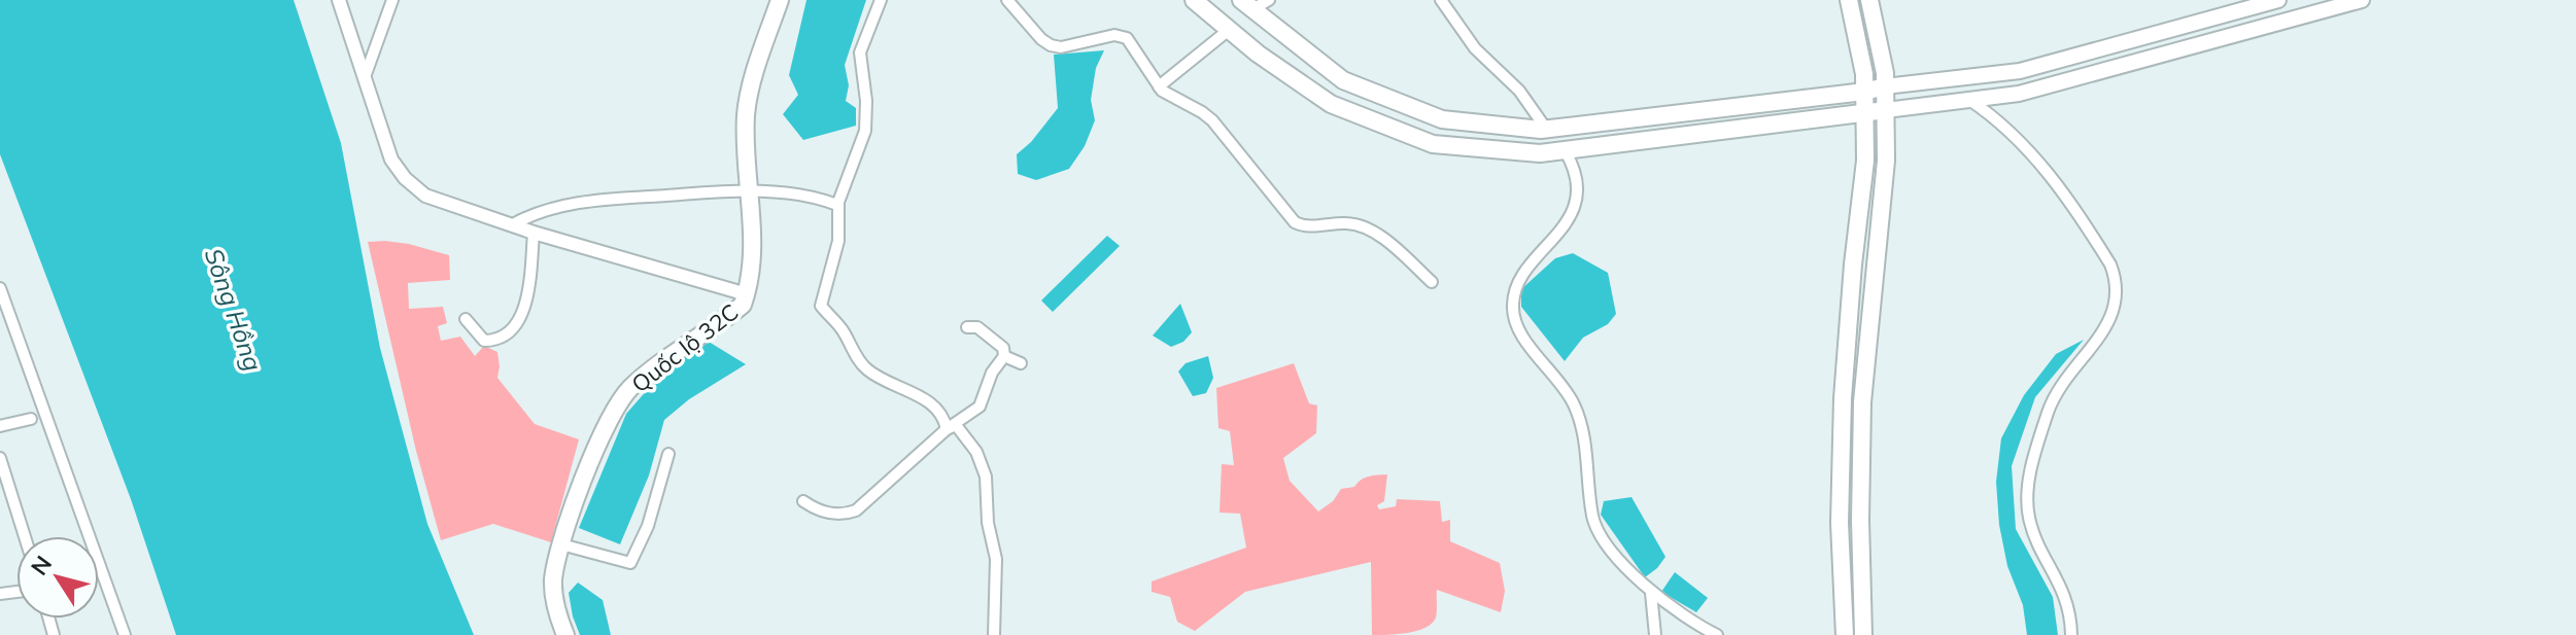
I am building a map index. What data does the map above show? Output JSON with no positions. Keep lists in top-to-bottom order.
{
  "streets": {
    "main road": ["Quốc lộ 32C"]
  },
  "water": ["Sông Hồng"],
  "north": "top left"
}
